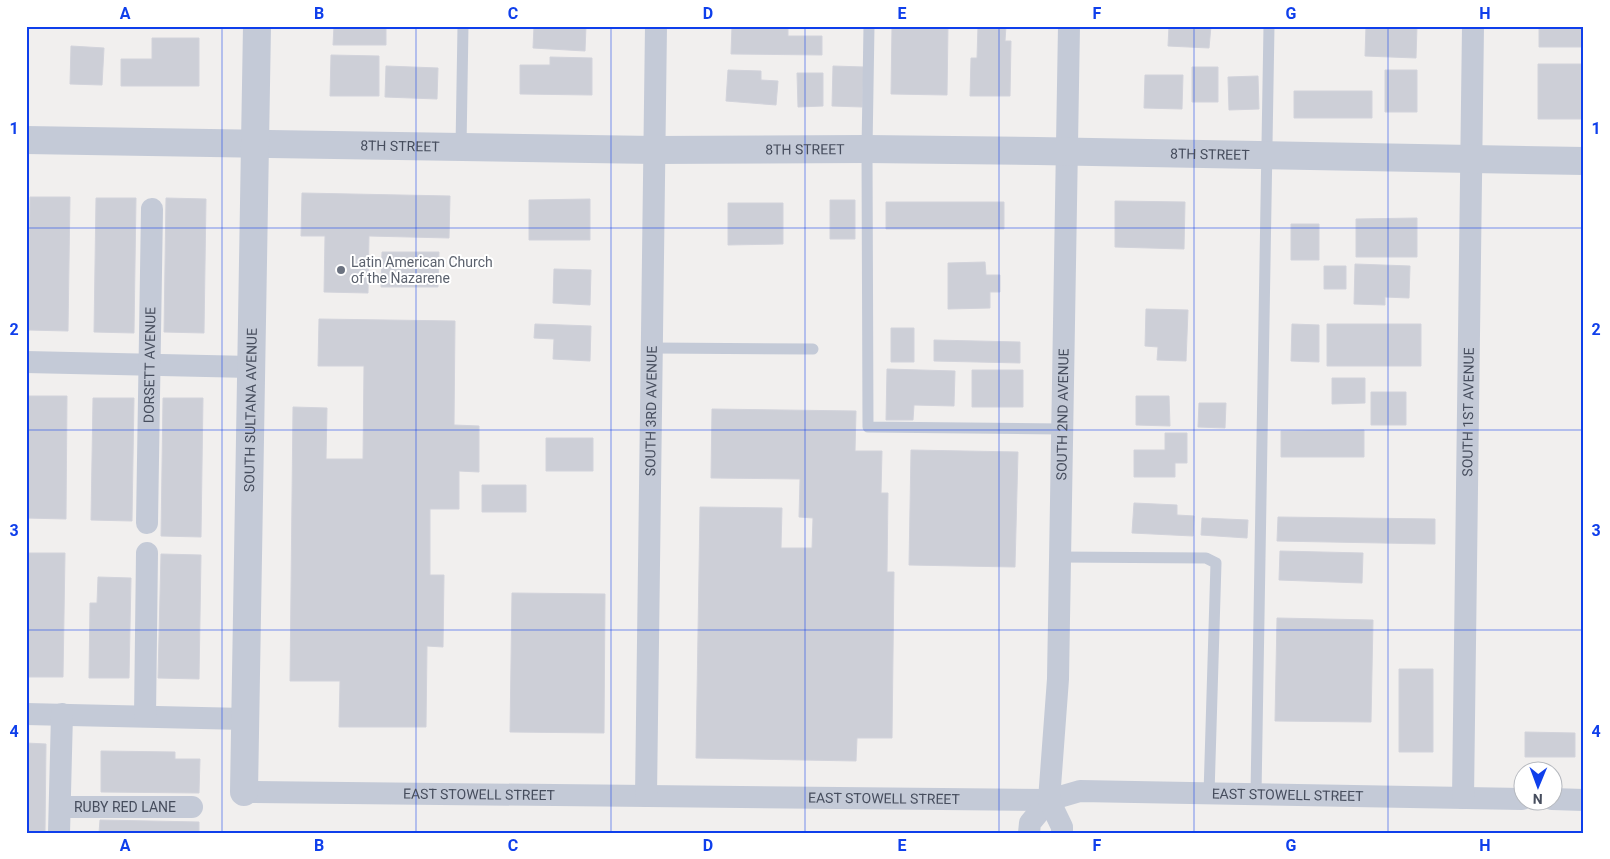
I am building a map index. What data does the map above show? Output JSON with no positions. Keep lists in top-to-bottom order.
{
  "streets": {
    "street": [
      "8TH STREET",
      "DORSETT AVENUE",
      "SOUTH SULTANA AVENUE",
      "SOUTH 3RD AVENUE",
      "SOUTH 1ST AVENUE",
      "SOUTH 2ND AVENUE",
      "EAST STOWELL STREET",
      "RUBY RED LANE"
    ]
  },
  "crossings": [
    ["8TH STREET", "SOUTH SULTANA AVENUE"],
    ["8TH STREET", "SOUTH 3RD AVENUE"],
    ["8TH STREET", "SOUTH 1ST AVENUE"],
    ["8TH STREET", "SOUTH 2ND AVENUE"],
    ["SOUTH SULTANA AVENUE", "EAST STOWELL STREET"],
    ["SOUTH 3RD AVENUE", "EAST STOWELL STREET"],
    ["SOUTH 1ST AVENUE", "EAST STOWELL STREET"],
    ["SOUTH 2ND AVENUE", "EAST STOWELL STREET"]
  ],
  "places": ["Latin American Church of the Nazarene"],
  "north": "bottom",
  "grid": {
    "columns": [
      "A",
      "B",
      "C",
      "D",
      "E",
      "F",
      "G",
      "H"
    ],
    "rows": [
      "1",
      "2",
      "3",
      "4"
    ]
  }
}
